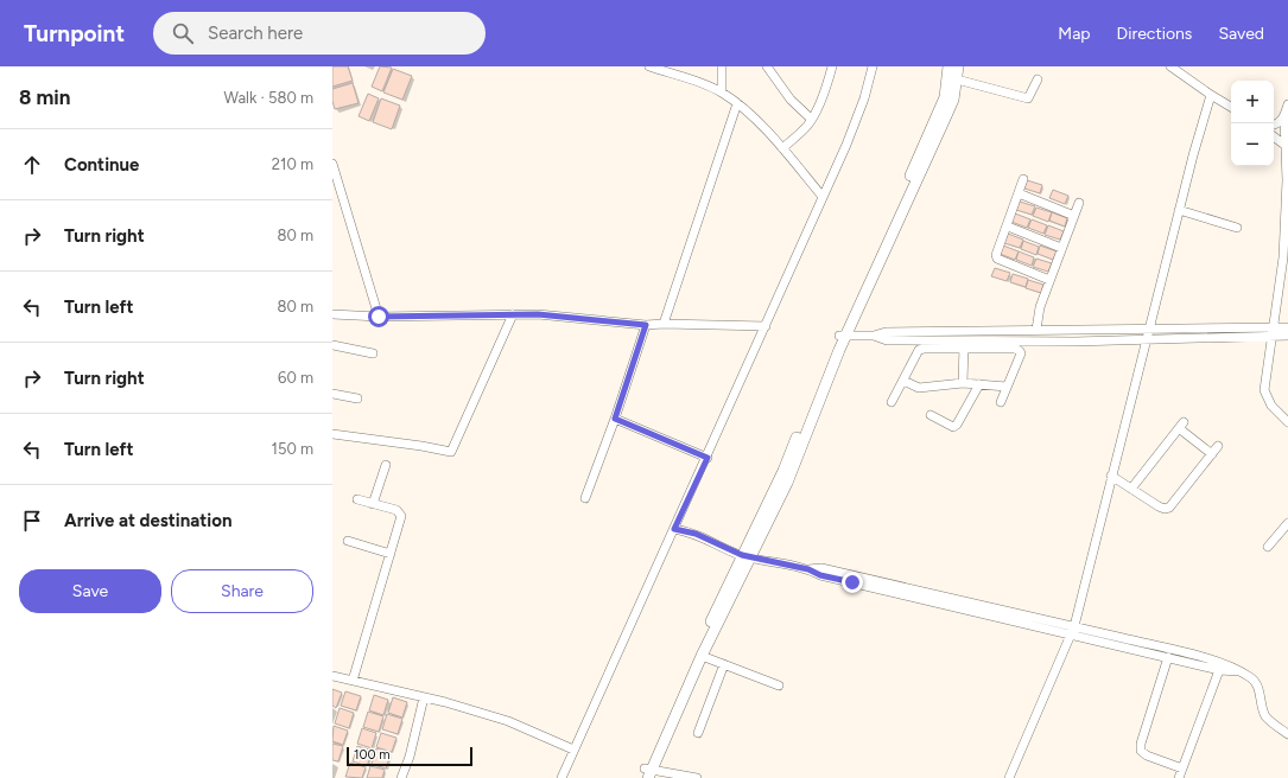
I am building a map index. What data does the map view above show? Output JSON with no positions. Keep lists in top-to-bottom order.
{
  "scale_bar": "100 m",
  "page": {
    "header": "Turnpoint",
    "search": "Search here",
    "nav": ["Map", "Directions", "Saved"],
    "heading": ["8 min", "Walk · 580 m"],
    "map_buttons": ["+", "−"],
    "list": [
      ["Continue", "210 m"],
      ["Turn right", "80 m"],
      ["Turn left", "80 m"],
      ["Turn right", "60 m"],
      ["Turn left", "150 m"],
      "Arrive at destination"
    ],
    "buttons": ["Save", "Share"],
    "scale": "100 m"
  }
}
